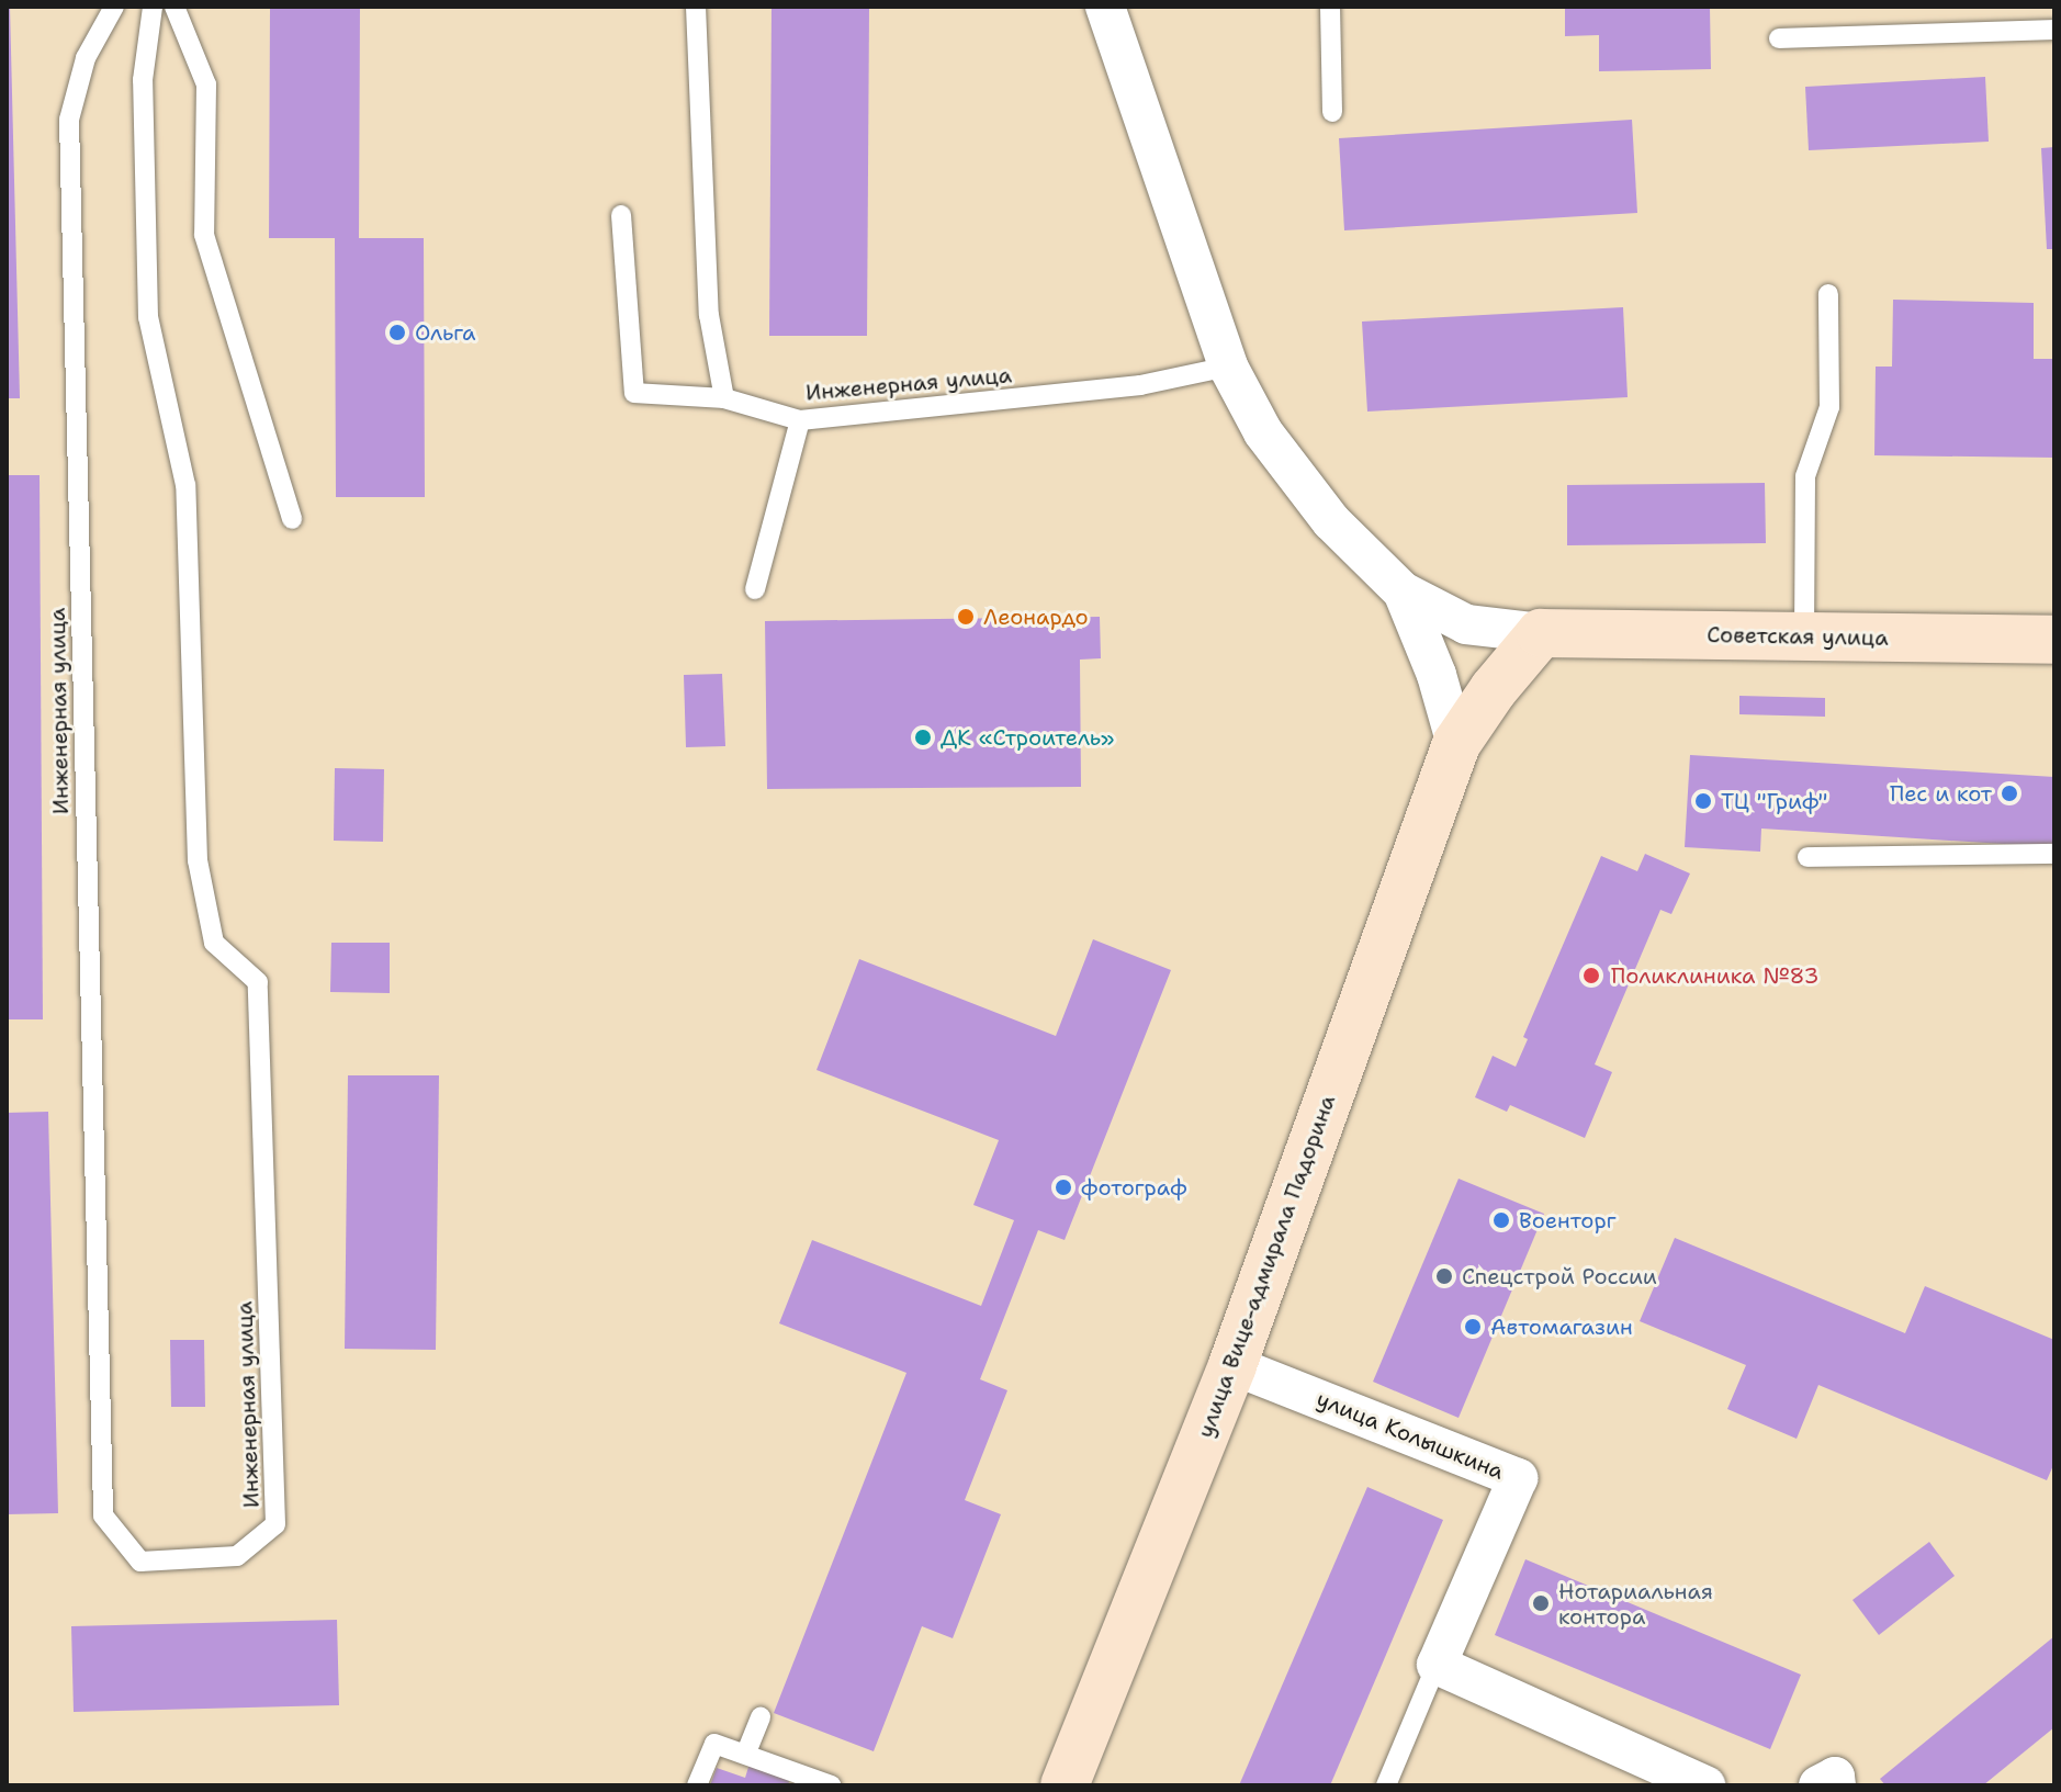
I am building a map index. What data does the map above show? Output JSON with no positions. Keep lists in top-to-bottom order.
{
  "streets": {
    "street": ["Советская улица", "улица Вице-адмирала Падорина", "улица Колышкина"],
    "lane": ["Инженерная улица"]
  },
  "crossings": [
    ["Советская улица", "улица Вице-адмирала Падорина"],
    ["улица Вице-адмирала Падорина", "улица Колышкина"]
  ],
  "places": [
    "Ольга",
    "Леонардо",
    "ДК «Строитель»",
    "Пес и кот",
    "ТЦ \"Гриф\"",
    "Поликлиника №83",
    "фотограф",
    "Военторг",
    "Спецстрой России",
    "Автомагазин",
    "Нотариальная контора"
  ]
}
